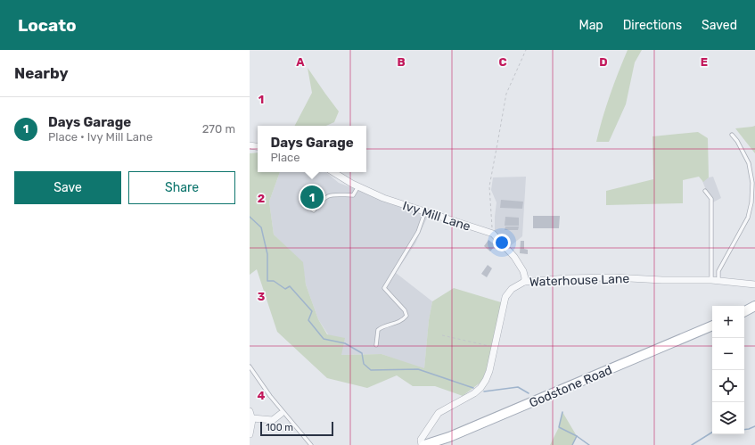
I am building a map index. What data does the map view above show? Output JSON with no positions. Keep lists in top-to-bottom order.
{
  "streets": {
    "main road": ["Godstone Road"],
    "street": ["Ivy Mill Lane", "Waterhouse Lane"]
  },
  "crossings": [
    ["Ivy Mill Lane", "Waterhouse Lane"],
    ["Waterhouse Lane", "Godstone Road"]
  ],
  "scale_bar": "100 m",
  "page": {
    "header": "Locato",
    "nav": ["Map", "Directions", "Saved"],
    "heading": "Nearby",
    "list": [
      {
        "mark": "1",
        "name": "Days Garage",
        "note": "Place · Ivy Mill Lane",
        "value": "270 m"
      }
    ],
    "popup": ["Days Garage", "Place"],
    "buttons": ["Save", "Share"],
    "pins": "1",
    "map_buttons": ["+", "−"],
    "scale": "100 m"
  },
  "grid": {
    "columns": [
      "A",
      "B",
      "C",
      "D",
      "E"
    ],
    "rows": [
      "1",
      "2",
      "3",
      "4"
    ]
  }
}
